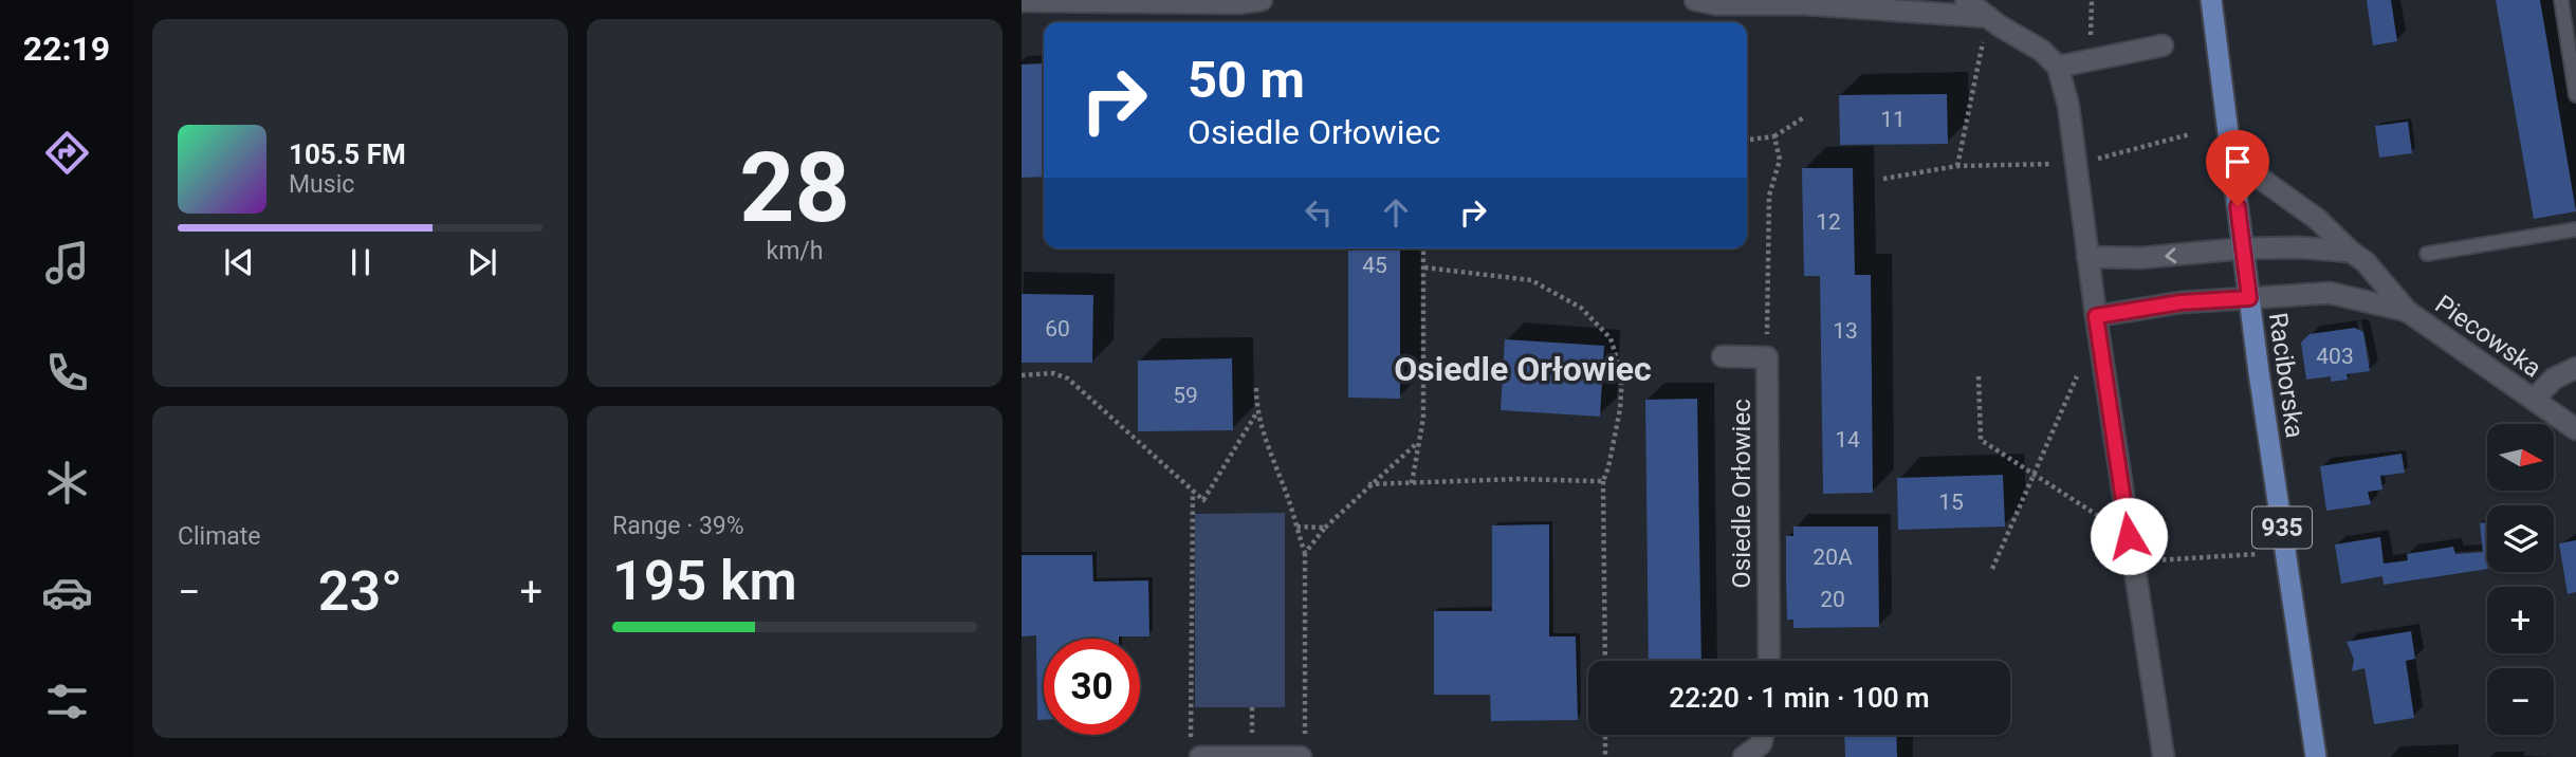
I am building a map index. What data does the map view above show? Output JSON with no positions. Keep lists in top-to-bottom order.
{
  "streets": {
    "main road": ["Raciborska", "935"],
    "street": ["Piecowska", "Osiedle Orłowiec"]
  },
  "crossings": [
    ["Piecowska", "Raciborska"]
  ],
  "districts": ["Osiedle Orłowiec"],
  "house_numbers": [
    "11",
    "12",
    "45",
    "60",
    "13",
    "403",
    "59",
    "14",
    "15",
    "20A",
    "20"
  ],
  "north": "right",
  "page": {
    "tabs": "22:19",
    "tile": [
      ["28", "km/h"],
      "Climate",
      ["Range · 39%", "195 km"]
    ],
    "turn": ["50 m", "Osiedle Orłowiec"],
    "song": ["105.5 FM", "Music"],
    "map_buttons": ["+", "−"],
    "heat": ["−", "23°", "+"],
    "limit": "30",
    "trip": "22:20 · 1 min · 100 m"
  }
}
